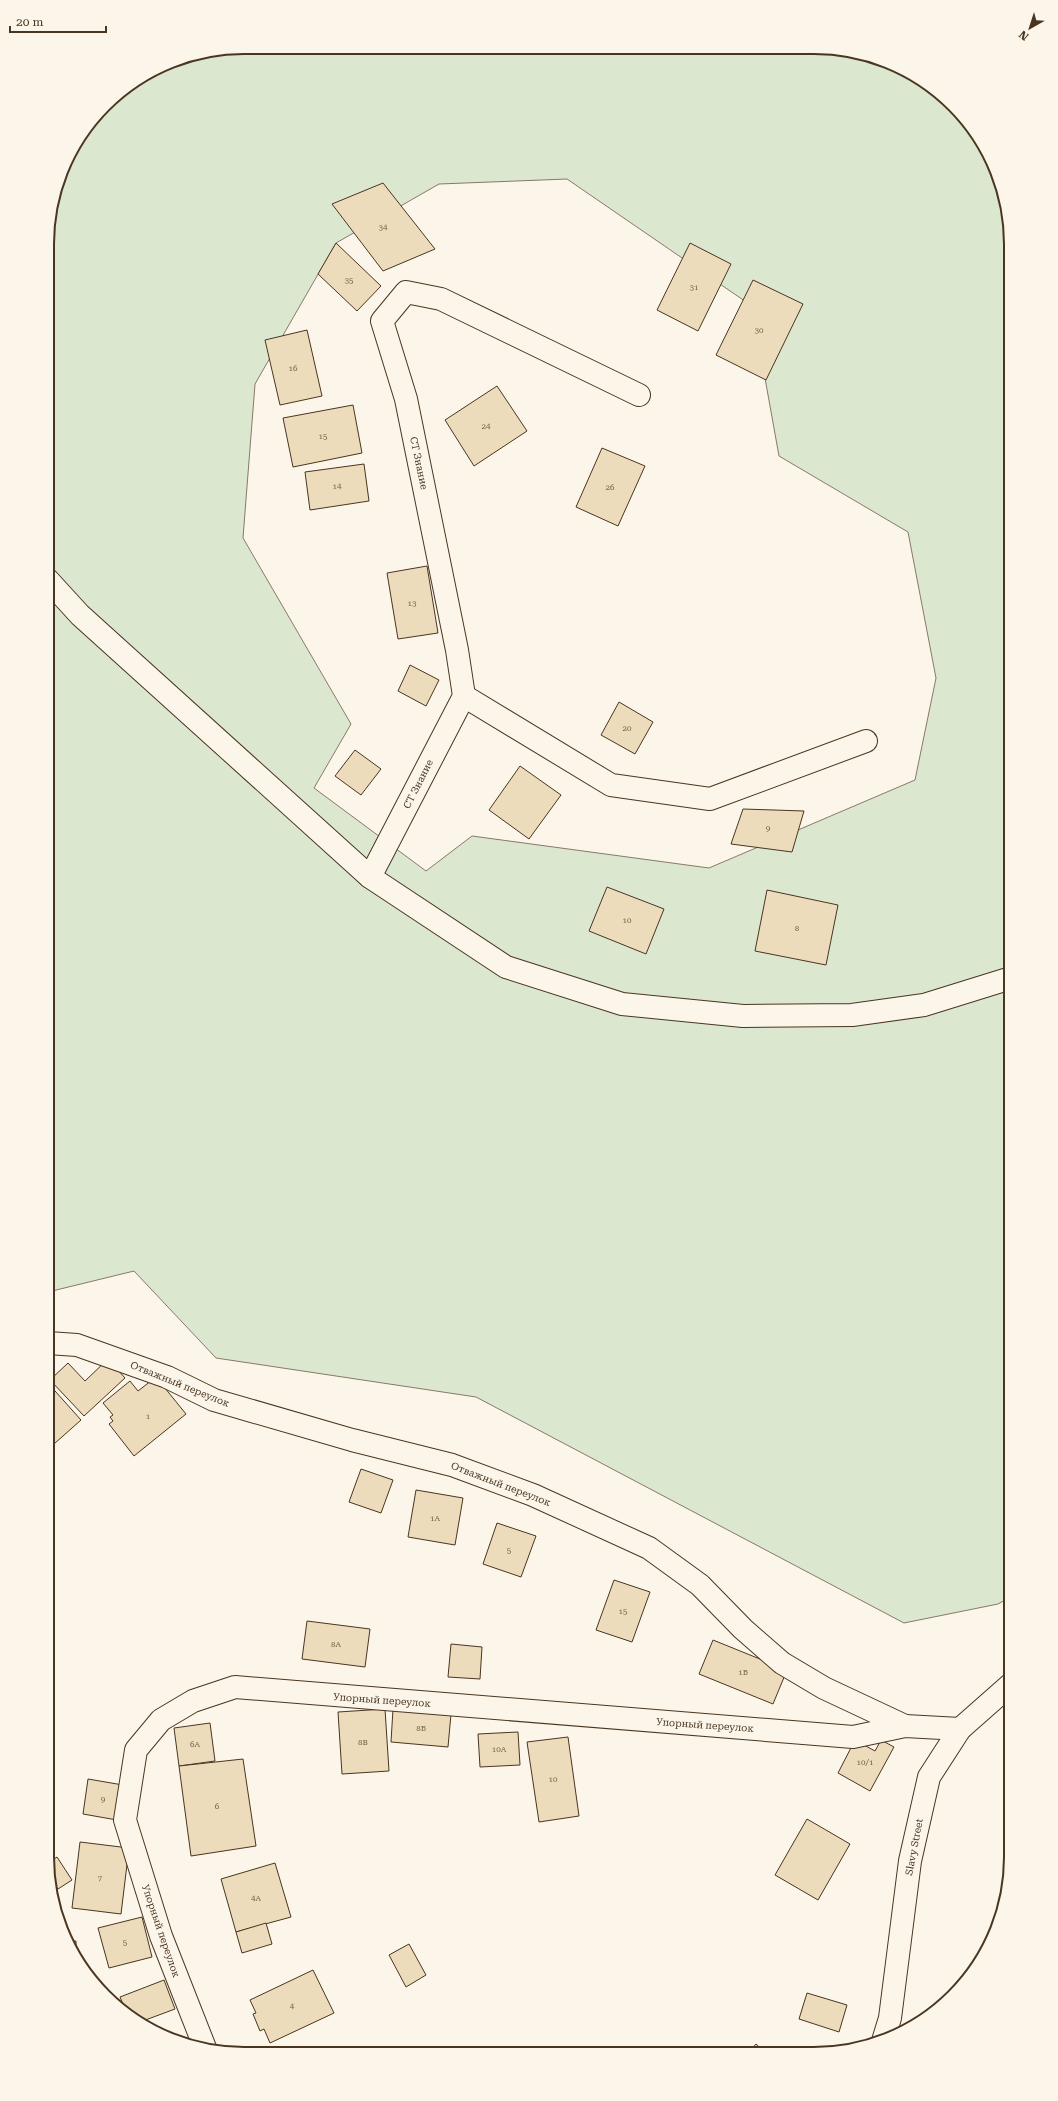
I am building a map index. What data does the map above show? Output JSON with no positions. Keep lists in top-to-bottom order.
{
  "streets": {
    "street": [
      "СТ Знание",
      "Отважный переулок",
      "Упорный переулок",
      "Slavy Street"
    ]
  },
  "crossings": [
    ["Отважный переулок", "Упорный переулок"],
    ["Упорный переулок", "Slavy Street"]
  ],
  "house_numbers": [
    "34",
    "35",
    "31",
    "30",
    "16",
    "24",
    "15",
    "14",
    "26",
    "13",
    "20",
    "9",
    "10",
    "8",
    "1",
    "1А",
    "5",
    "15",
    "8А",
    "1Б",
    "8Б",
    "8В",
    "6А",
    "10А",
    "10/1",
    "10",
    "9",
    "6",
    "7",
    "4А",
    "5",
    "4"
  ],
  "scale_bar": "20 m",
  "north": "bottom left"
}
